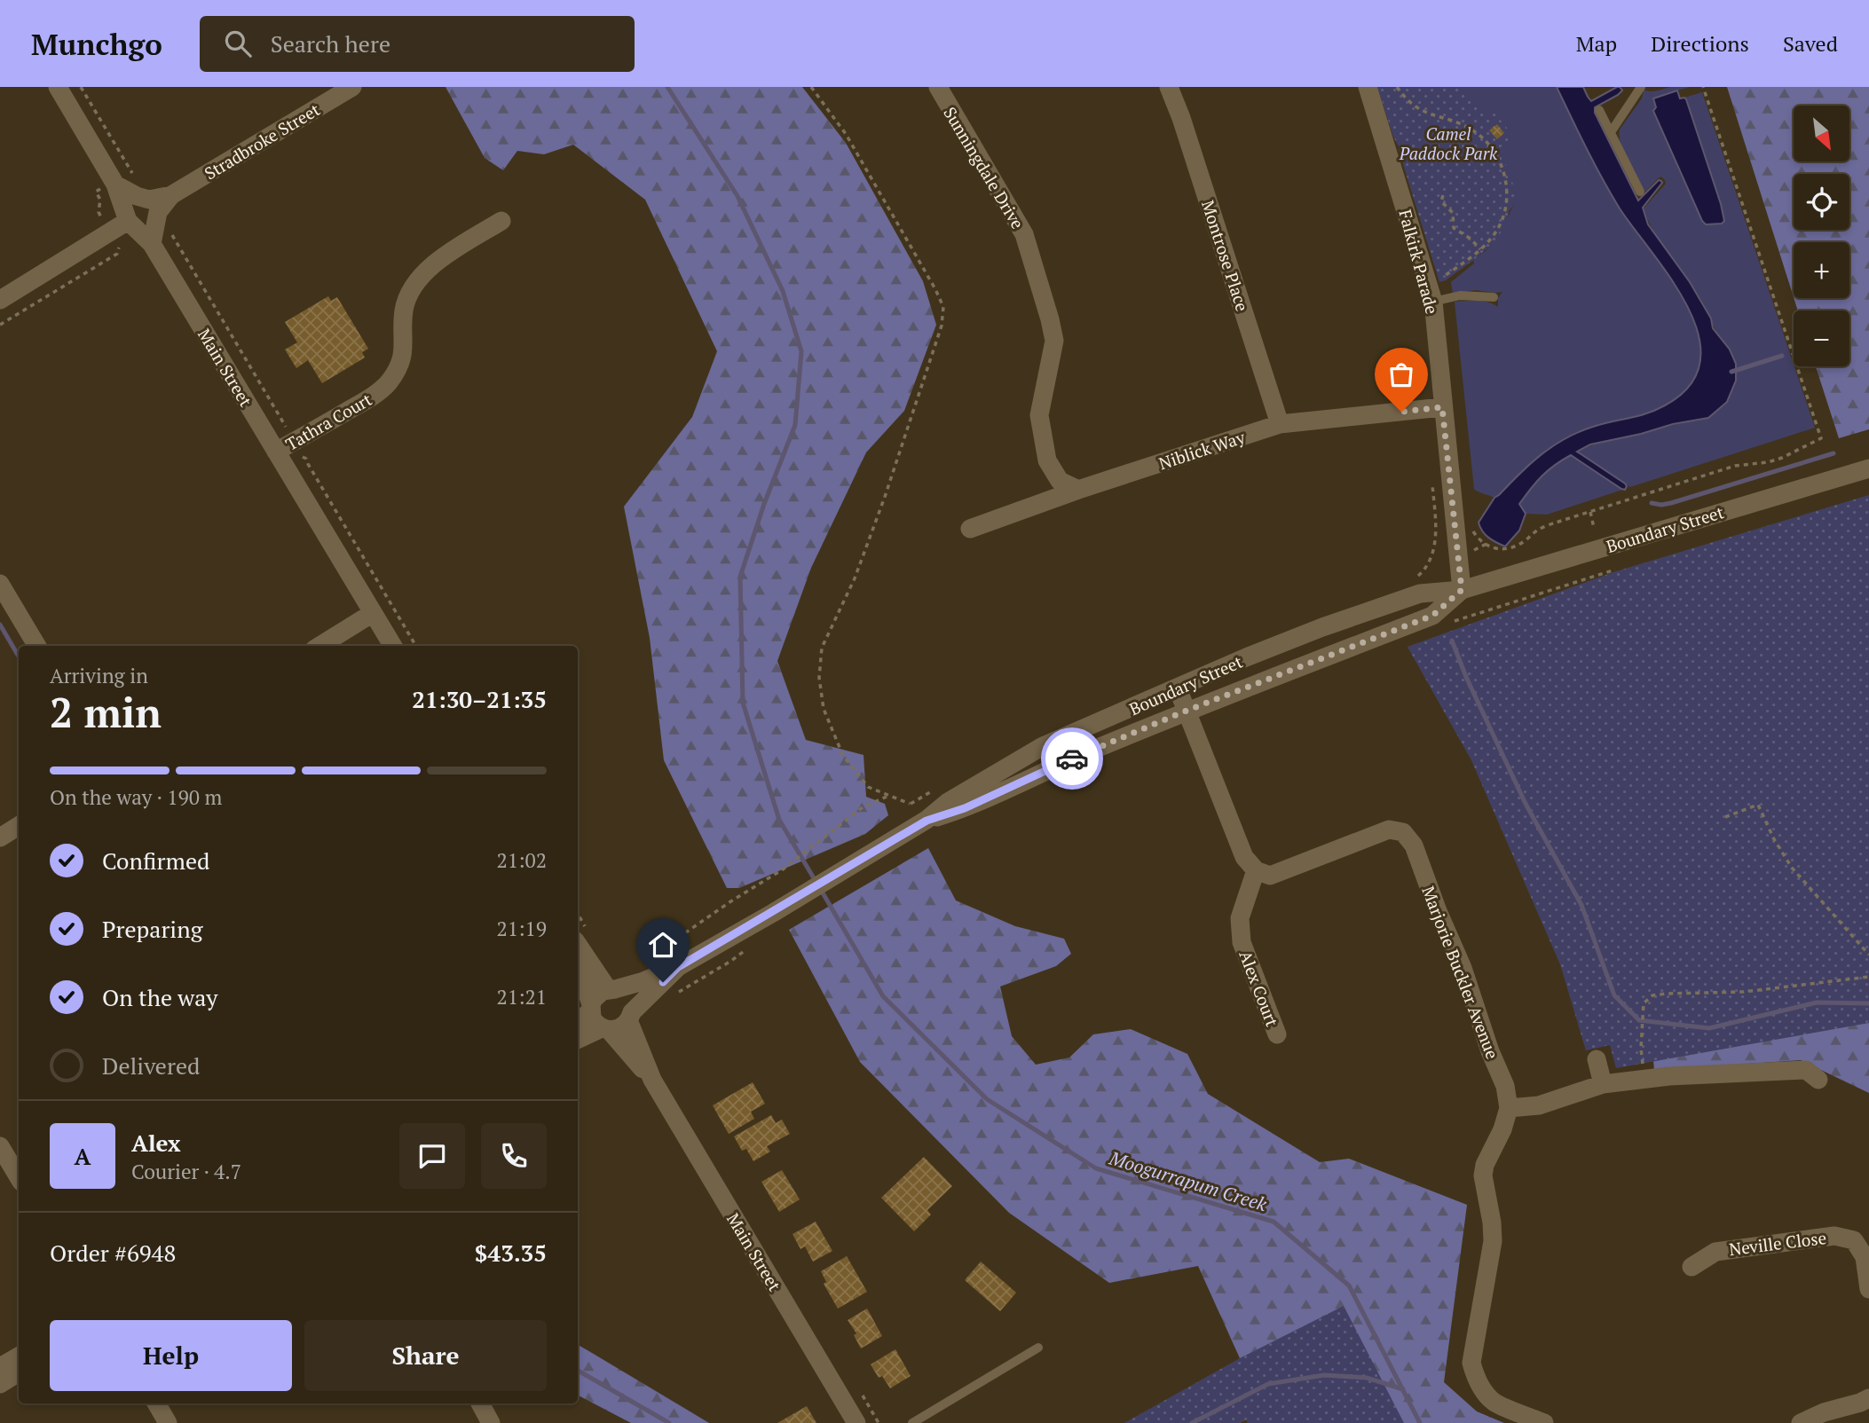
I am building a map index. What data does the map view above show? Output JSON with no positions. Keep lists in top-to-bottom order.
{
  "streets": {
    "street": [
      "Stradbroke Street",
      "Sunningdale Drive",
      "Montrose Place",
      "Falkirk Parade",
      "Main Street",
      "Tathra Court",
      "Niblick Way",
      "Boundary Street",
      "Marjorie Buckler Avenue",
      "Alex Court",
      "Neville Close"
    ]
  },
  "crossings": [
    ["Stradbroke Street", "Main Street"],
    ["Sunningdale Drive", "Niblick Way"],
    ["Montrose Place", "Niblick Way"],
    ["Falkirk Parade", "Niblick Way"],
    ["Falkirk Parade", "Boundary Street"],
    ["Main Street", "Tathra Court"],
    ["Main Street", "Boundary Street"],
    ["Marjorie Buckler Avenue", "Alex Court"]
  ],
  "water": ["Moogurrapum Creek"],
  "parks": ["Camel Paddock Park"],
  "north": "bottom right",
  "page": {
    "header": "Munchgo",
    "search": "Search here",
    "nav": ["Map", "Directions", "Saved"],
    "map_buttons": ["+", "−"],
    "heading": ["2 min", "Arriving in", "21:30–21:35"],
    "panel": [
      "Alex",
      "Courier · 4.7",
      "Order #6948",
      "$43.35"
    ],
    "bar": "On the way · 190 m",
    "list": [
      ["Confirmed", "21:02"],
      ["Preparing", "21:19"],
      ["On the way", "21:21"],
      "Delivered"
    ],
    "round": "A",
    "buttons": ["Help", "Share"]
  }
}
